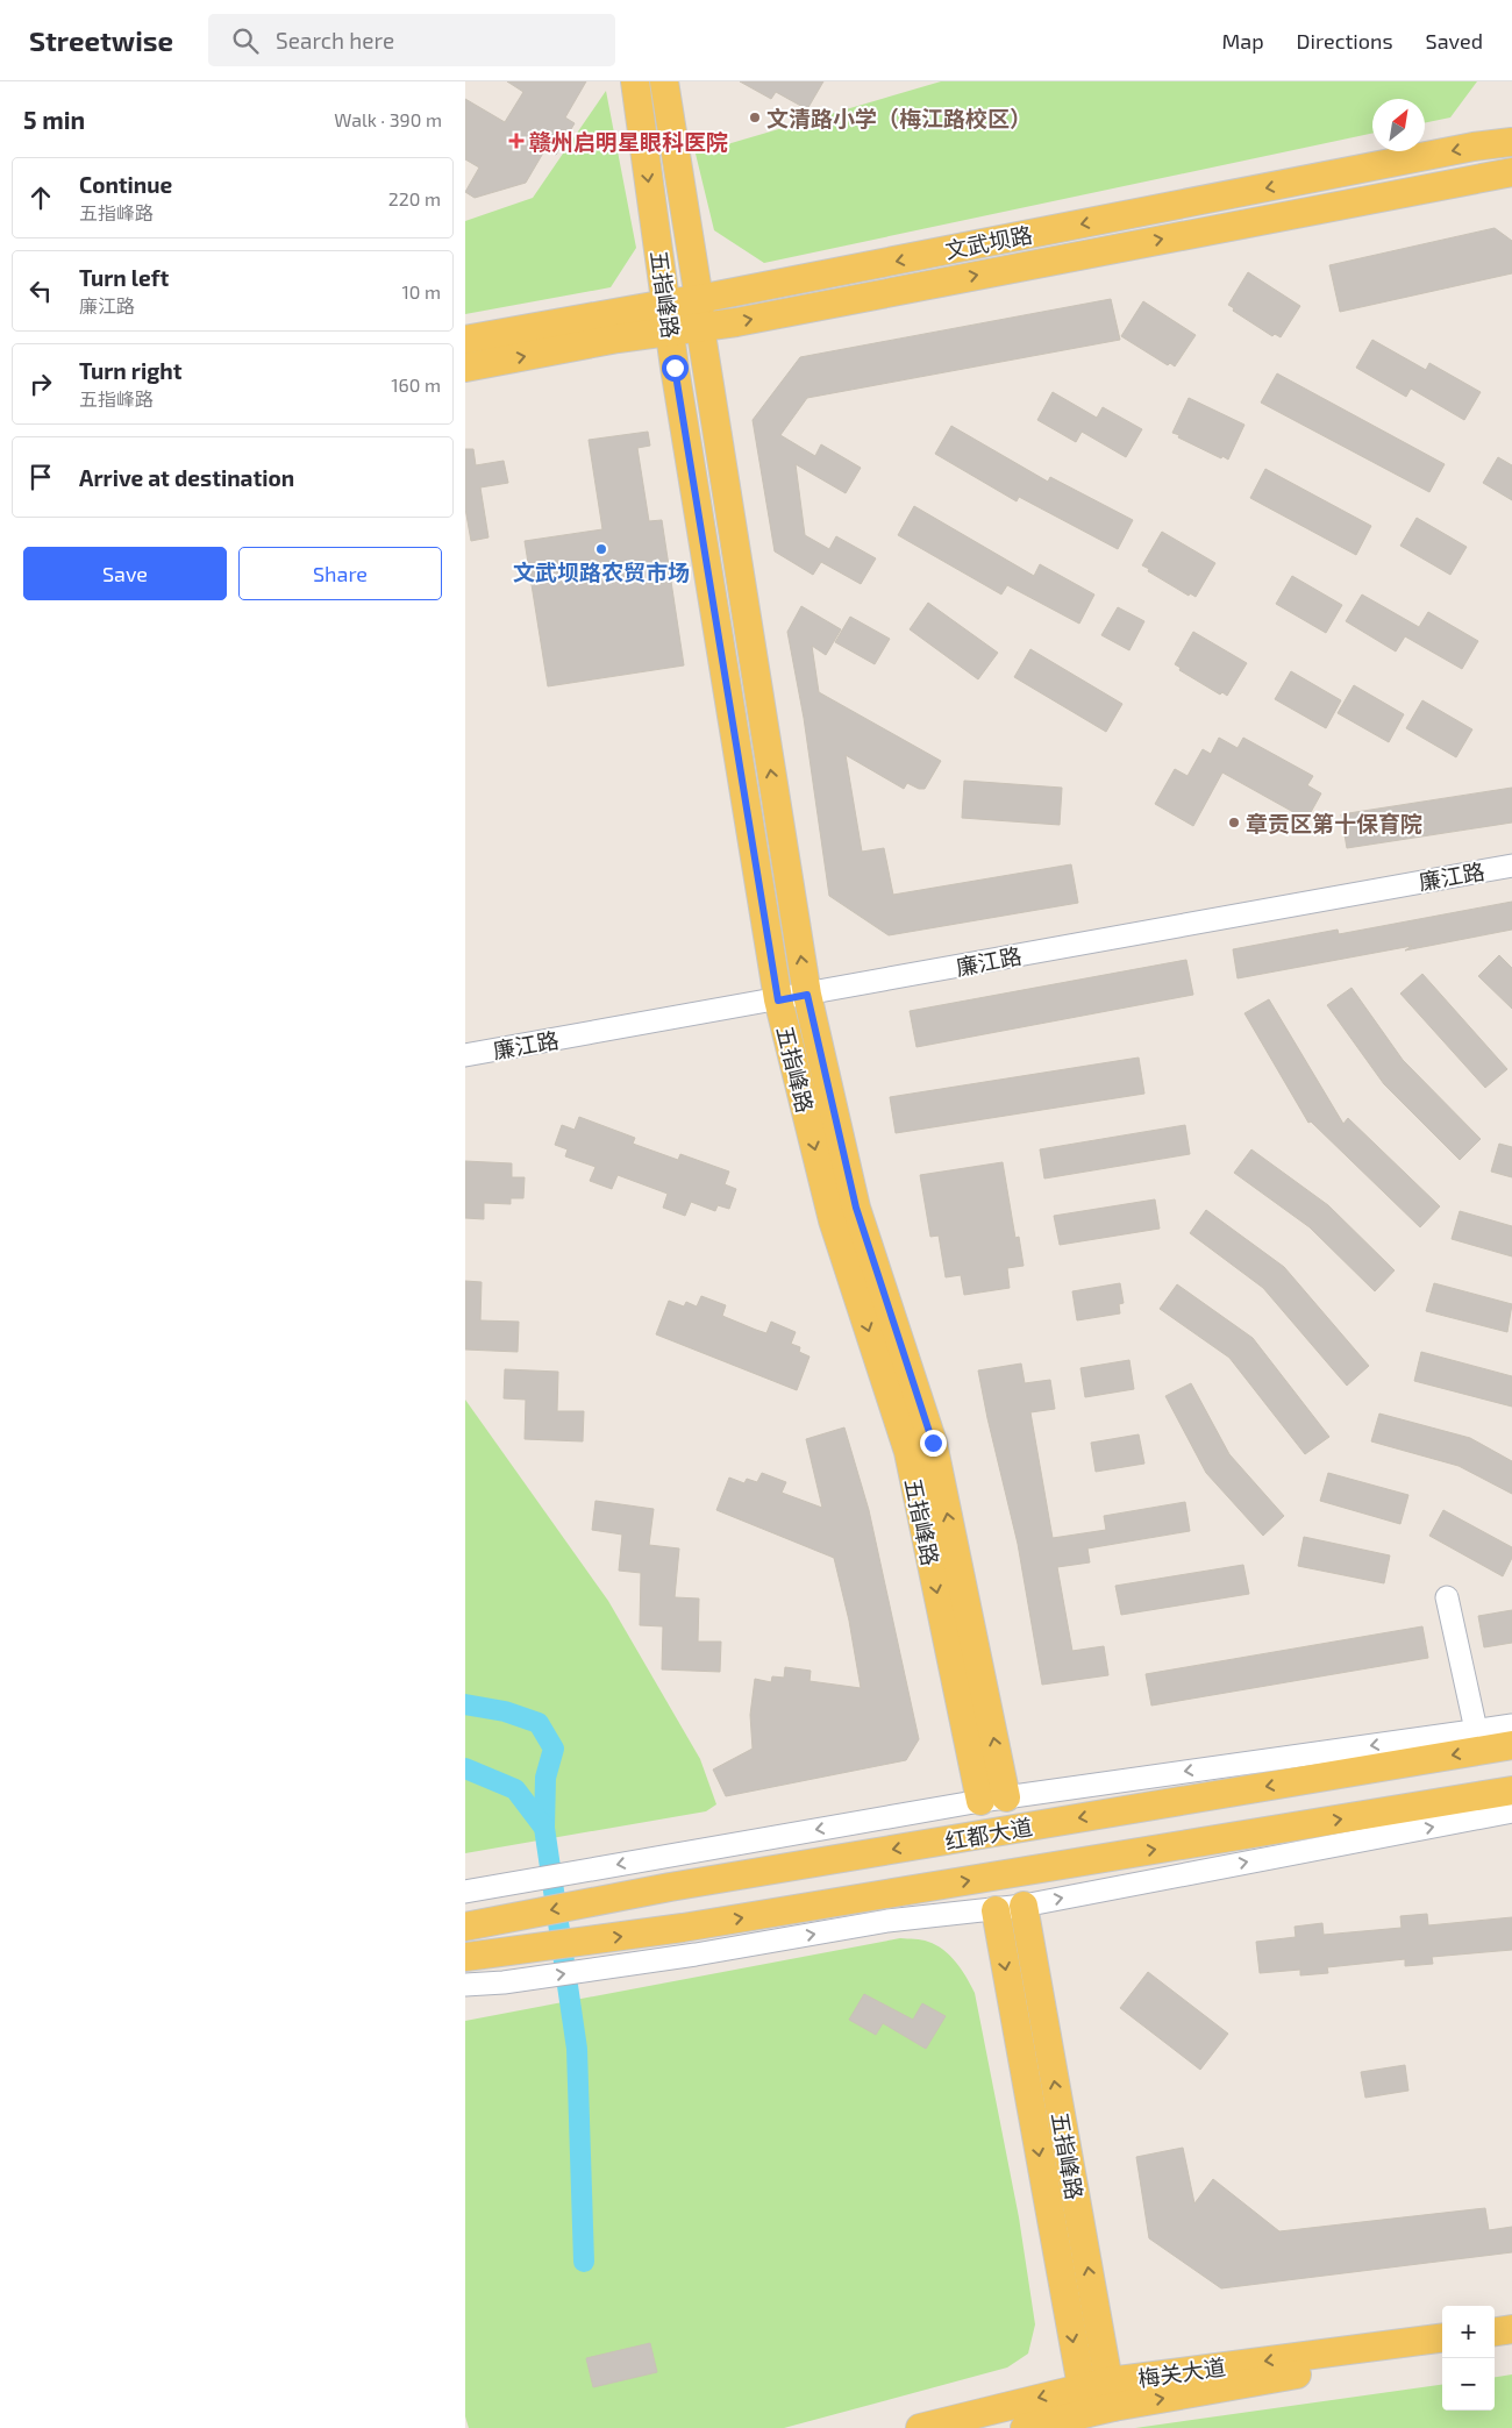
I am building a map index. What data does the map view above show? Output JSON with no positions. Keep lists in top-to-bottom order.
{
  "streets": {
    "main road": [
      "文武坝路",
      "五指峰路",
      "红都大道",
      "梅关大道"
    ],
    "street": ["廉江路"]
  },
  "crossings": [
    ["文武坝路", "五指峰路"],
    ["五指峰路", "廉江路"],
    ["五指峰路", "梅关大道"]
  ],
  "places": {
    "other": ["文清路小学（梅江路校区）", "文武坝路农贸市场", "章贡区第十保育院"],
    "health": ["赣州启明星眼科医院"]
  },
  "north": "top right",
  "page": {
    "header": "Streetwise",
    "search": "Search here",
    "nav": ["Map", "Directions", "Saved"],
    "heading": ["5 min", "Walk · 390 m"],
    "list": [
      ["Continue", "五指峰路", "220 m"],
      ["Turn left", "廉江路", "10 m"],
      ["Turn right", "五指峰路", "160 m"],
      "Arrive at destination"
    ],
    "buttons": ["Save", "Share"],
    "map_buttons": ["+", "−"]
  }
}
